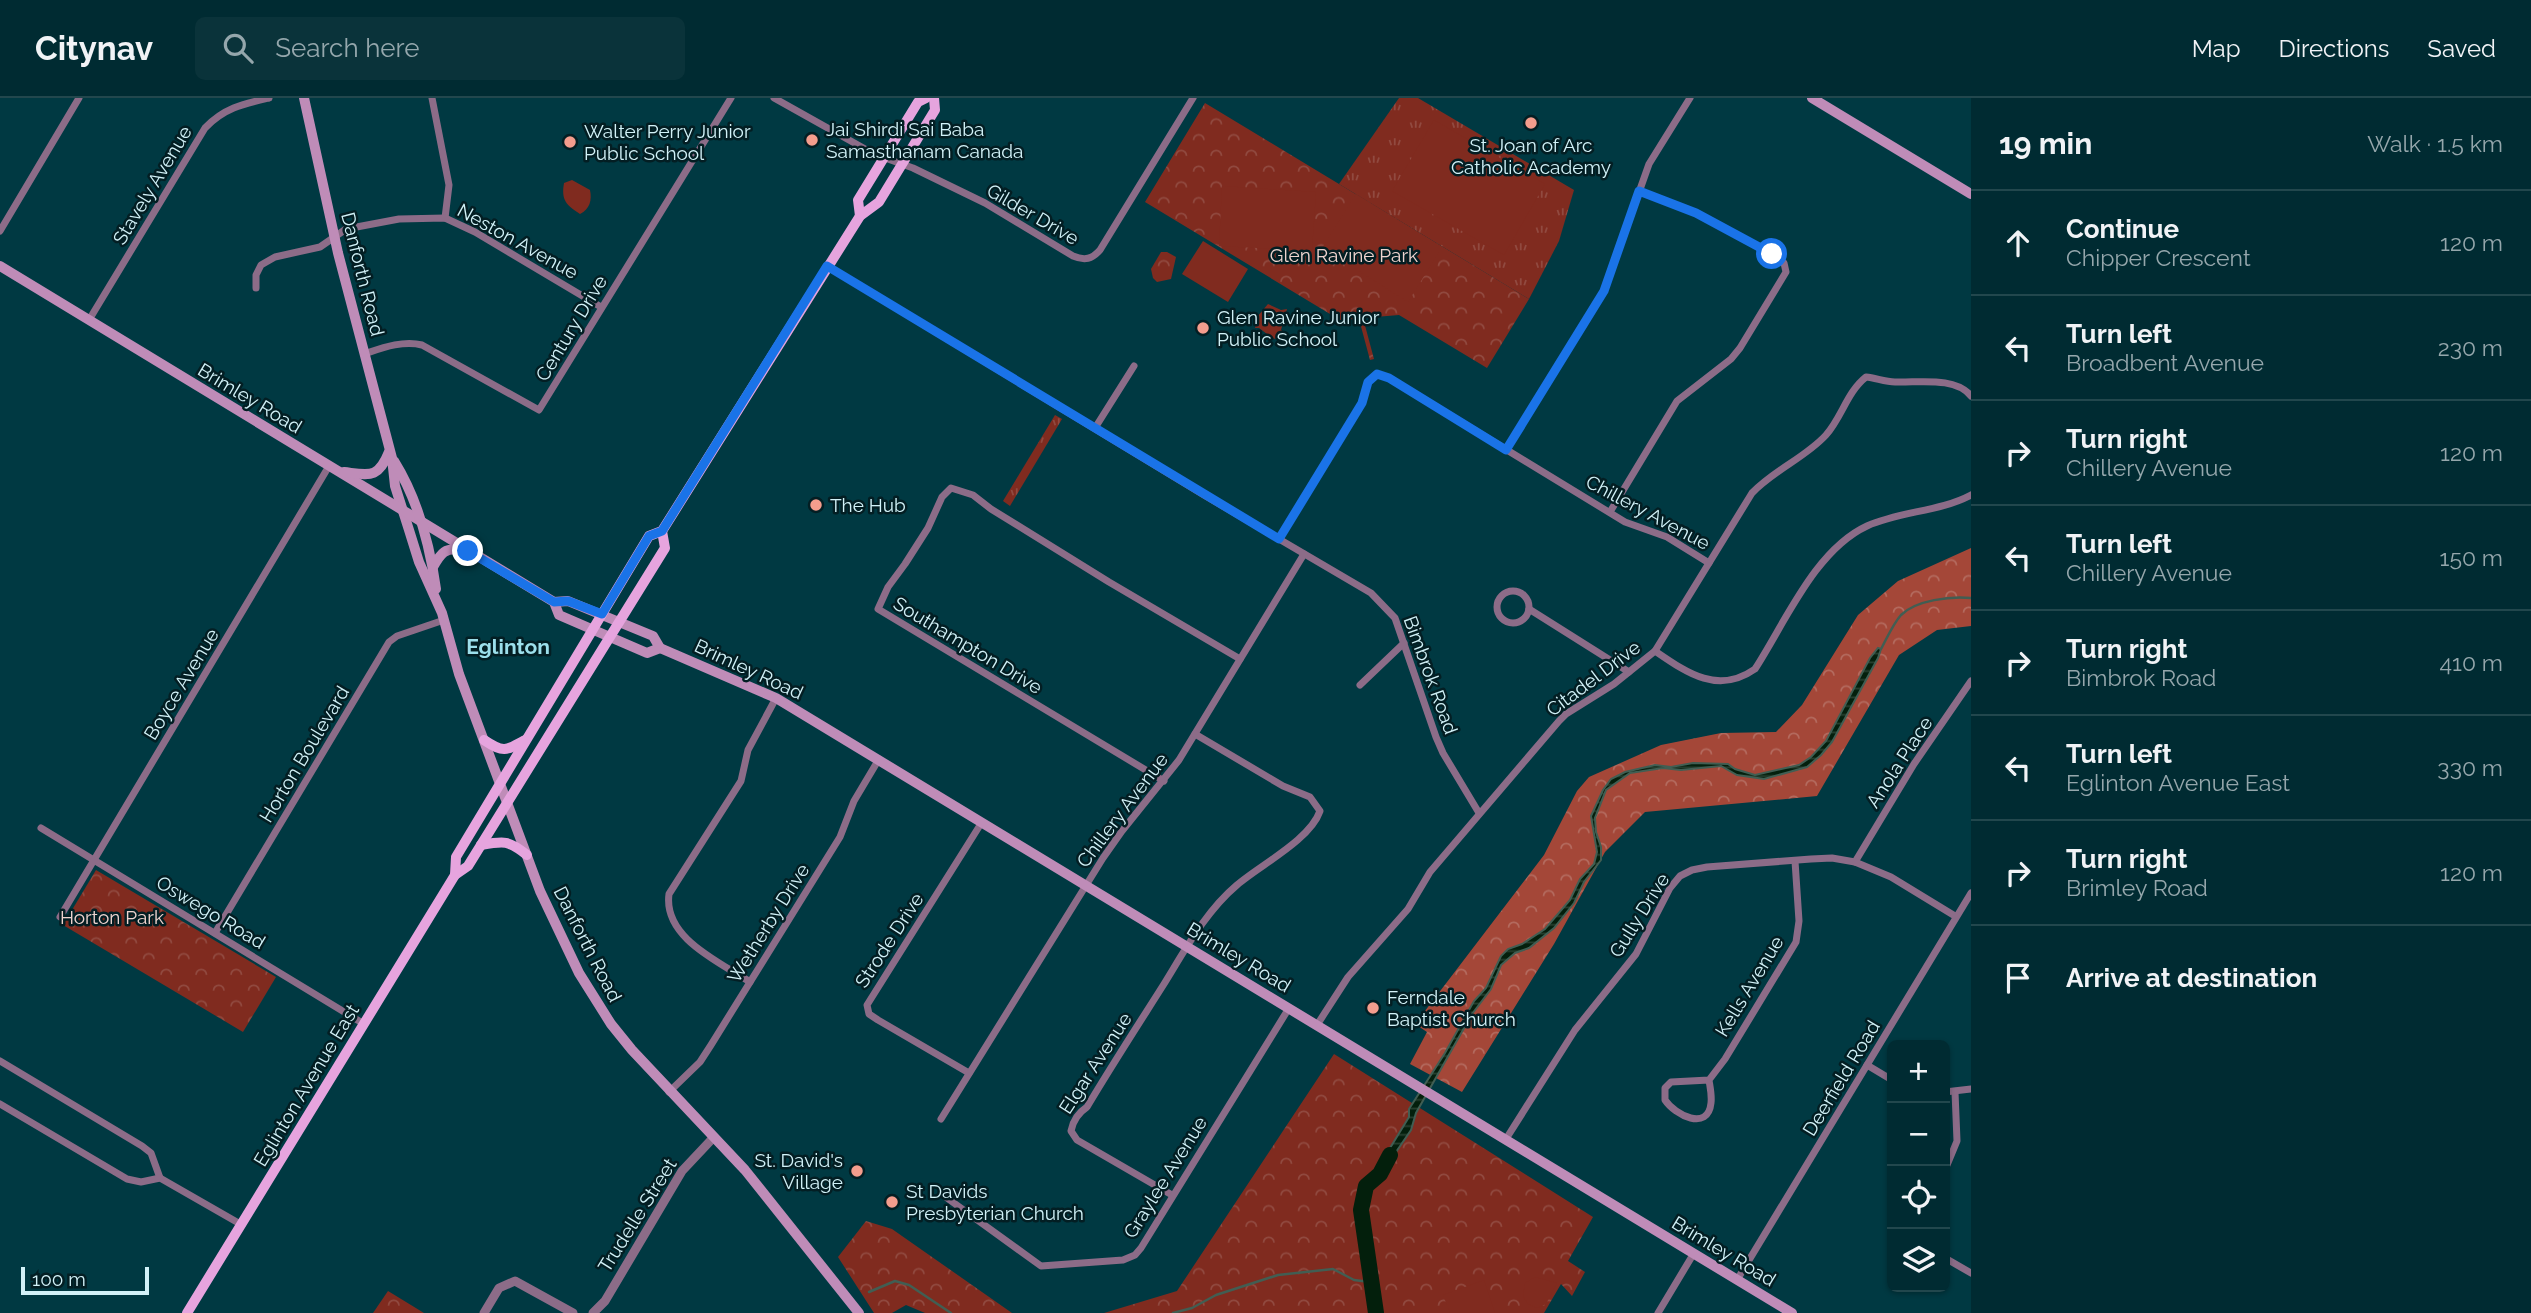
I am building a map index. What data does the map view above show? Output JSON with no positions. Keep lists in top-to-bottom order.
{
  "streets": {
    "main road": ["Danforth Road", "Brimley Road", "Eglinton Avenue East"],
    "street": [
      "Stavely Avenue",
      "Gilder Drive",
      "Neston Avenue",
      "Century Drive",
      "Chillery Avenue",
      "Southampton Drive",
      "Bimbrok Road",
      "Citadel Drive",
      "Boyce Avenue",
      "Horton Boulevard",
      "Anola Place",
      "Oswego Road",
      "Gully Drive",
      "Wetherby Drive",
      "Strode Drive",
      "Kells Avenue",
      "Elgar Avenue",
      "Deerfield Road",
      "Graylee Avenue",
      "Trudelle Street"
    ]
  },
  "crossings": [
    ["Stavely Avenue", "Brimley Road"],
    ["Gilder Drive", "Eglinton Avenue East"],
    ["Neston Avenue", "Danforth Road"],
    ["Neston Avenue", "Century Drive"],
    ["Danforth Road", "Century Drive"],
    ["Danforth Road", "Brimley Road"],
    ["Danforth Road", "Horton Boulevard"],
    ["Danforth Road", "Wetherby Drive"],
    ["Danforth Road", "Eglinton Avenue East"],
    ["Danforth Road", "Trudelle Street"],
    ["Brimley Road", "Chillery Avenue"],
    ["Brimley Road", "Citadel Drive"],
    ["Brimley Road", "Boyce Avenue"],
    ["Brimley Road", "Gully Drive"],
    ["Brimley Road", "Wetherby Drive"],
    ["Brimley Road", "Strode Drive"],
    ["Brimley Road", "Elgar Avenue"],
    ["Brimley Road", "Deerfield Road"],
    ["Brimley Road", "Eglinton Avenue East"],
    ["Brimley Road", "Graylee Avenue"],
    ["Chillery Avenue", "Southampton Drive"],
    ["Chillery Avenue", "Bimbrok Road"],
    ["Chillery Avenue", "Citadel Drive"],
    ["Chillery Avenue", "Strode Drive"],
    ["Bimbrok Road", "Citadel Drive"],
    ["Bimbrok Road", "Eglinton Avenue East"],
    ["Boyce Avenue", "Oswego Road"],
    ["Horton Boulevard", "Oswego Road"],
    ["Anola Place", "Gully Drive"],
    ["Oswego Road", "Eglinton Avenue East"],
    ["Gully Drive", "Kells Avenue"],
    ["Gully Drive", "Deerfield Road"],
    ["Elgar Avenue", "Graylee Avenue"]
  ],
  "districts": ["Eglinton"],
  "parks": ["Glen Ravine Park", "Horton Park"],
  "places": [
    "St. Joan of Arc Catholic Academy",
    "Jai Shirdi Sai Baba Samasthanam Canada",
    "Walter Perry Junior Public School",
    "Glen Ravine Junior Public School",
    "The Hub",
    "Ferndale Baptist Church",
    "St. David's Village",
    "St Davids Presbyterian Church"
  ],
  "scale_bar": "100 m",
  "page": {
    "header": "Citynav",
    "search": "Search here",
    "nav": ["Map", "Directions", "Saved"],
    "heading": ["19 min", "Walk · 1.5 km"],
    "list": [
      ["Continue", "Chipper Crescent", "120 m"],
      ["Turn left", "Broadbent Avenue", "230 m"],
      ["Turn right", "Chillery Avenue", "120 m"],
      ["Turn left", "Chillery Avenue", "150 m"],
      ["Turn right", "Bimbrok Road", "410 m"],
      ["Turn left", "Eglinton Avenue East", "330 m"],
      ["Turn right", "Brimley Road", "120 m"],
      "Arrive at destination"
    ],
    "map_buttons": ["+", "−"],
    "scale": "100 m"
  }
}
